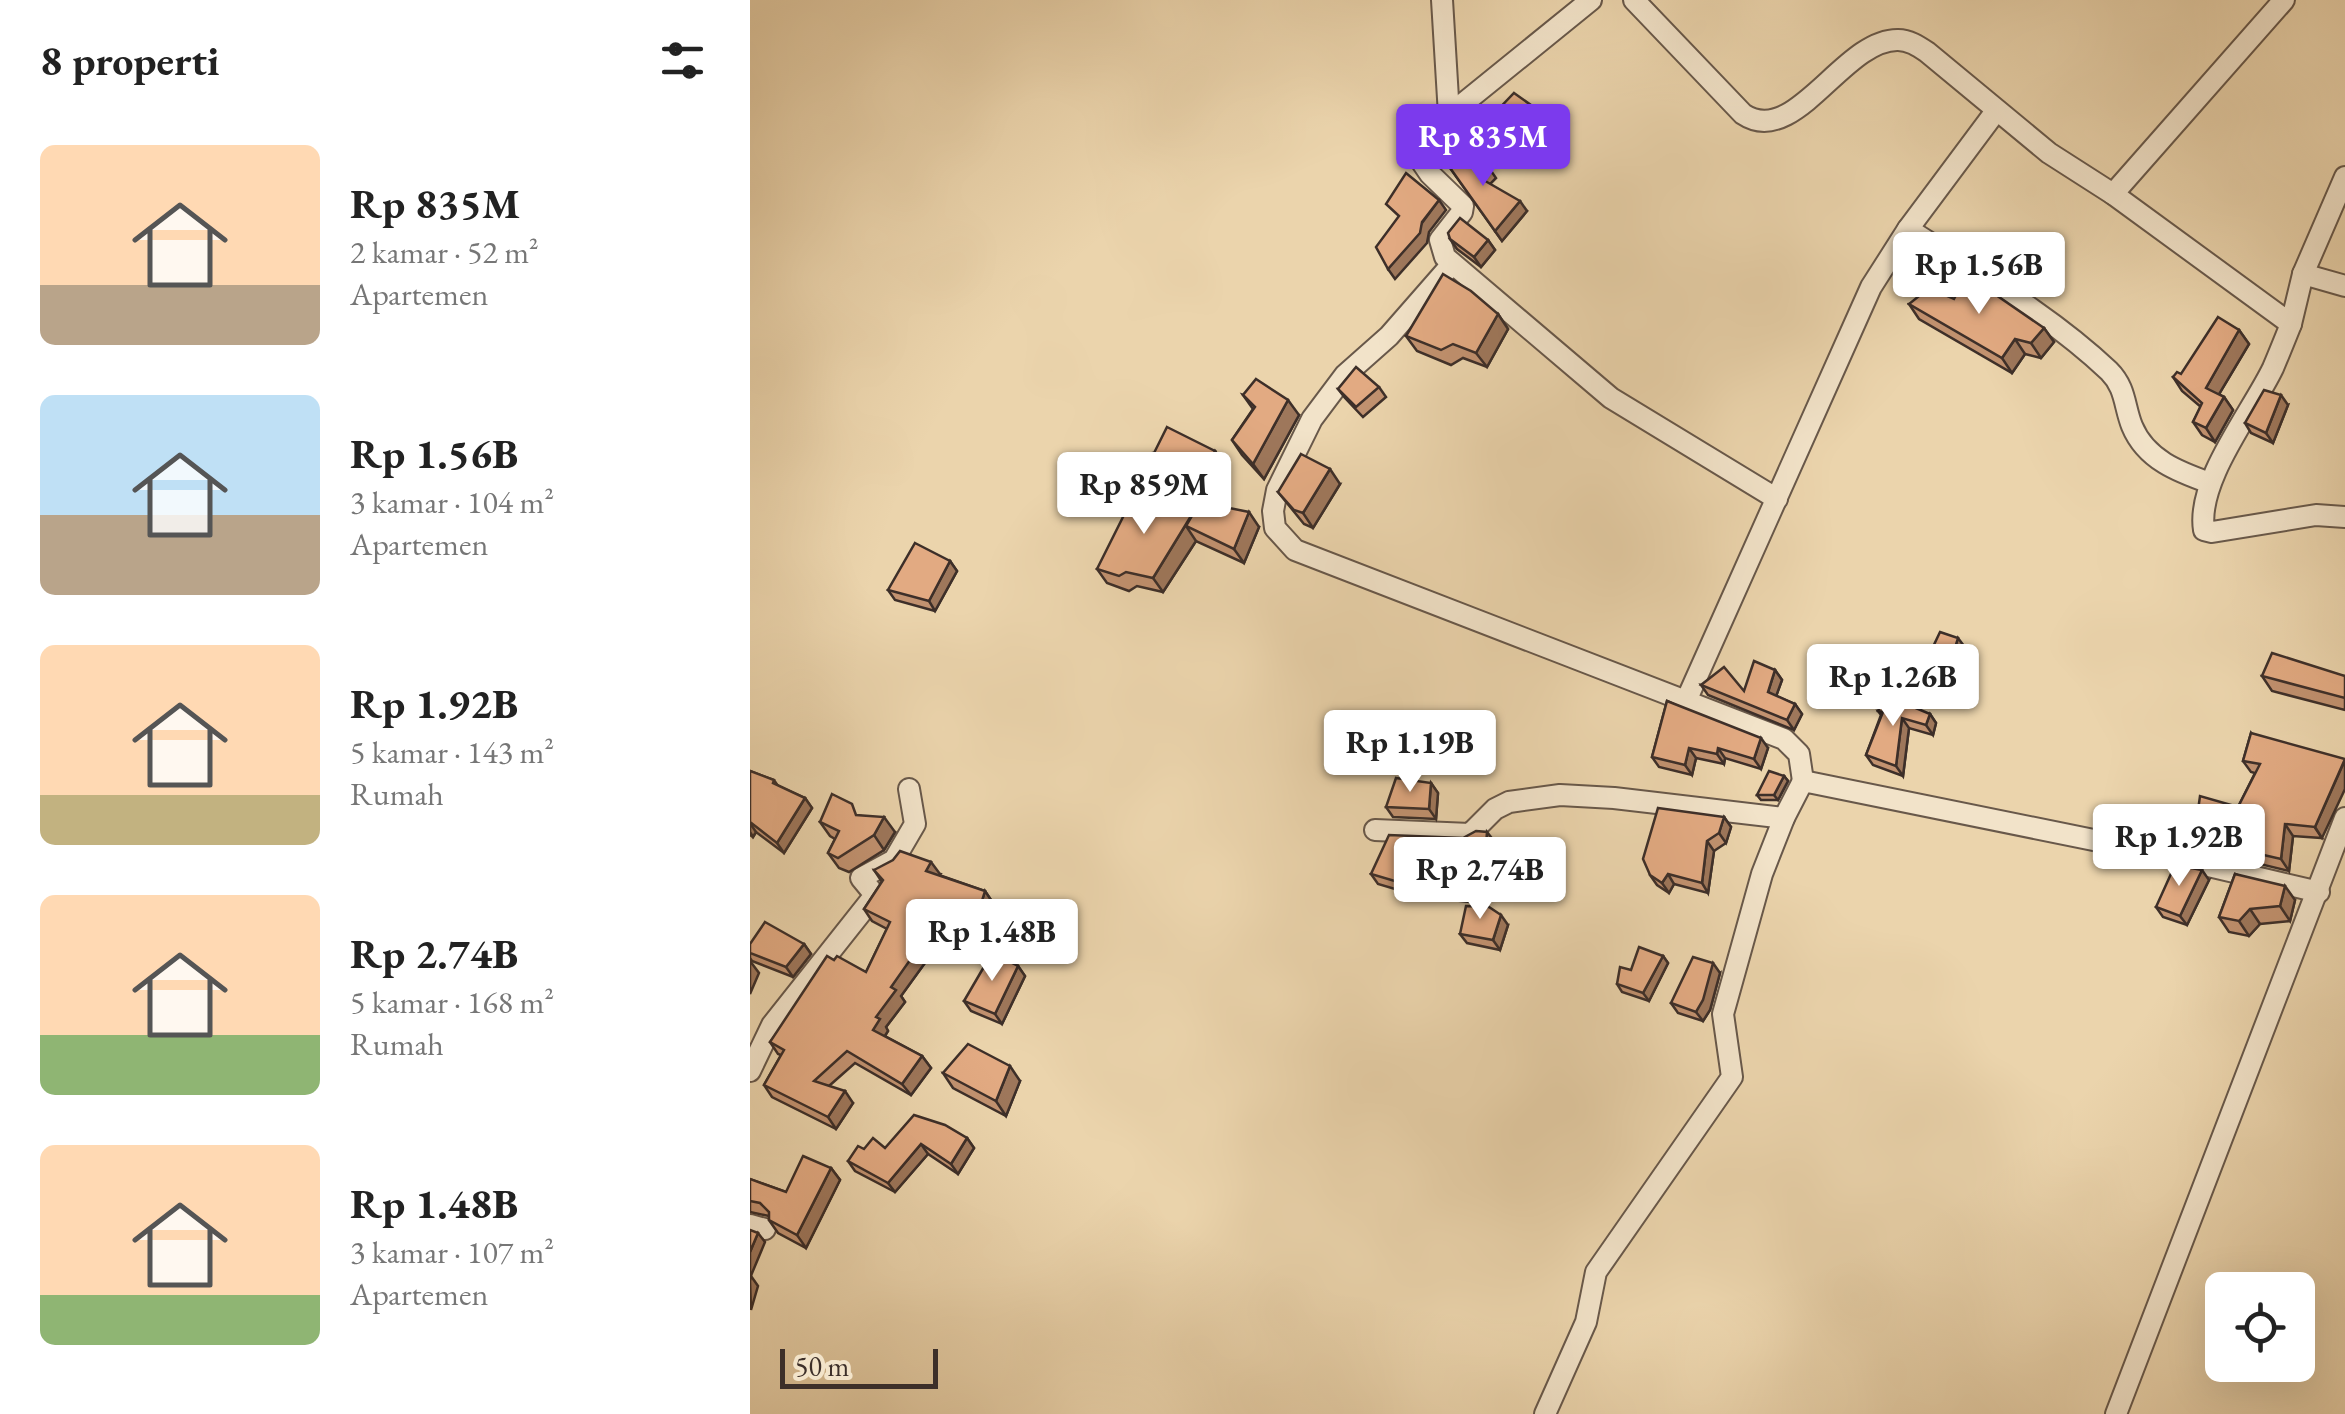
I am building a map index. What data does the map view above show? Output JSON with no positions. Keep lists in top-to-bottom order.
{
  "scale_bar": "50 m",
  "page": {
    "heading": "8 properti",
    "price": [
      "Rp 835M",
      "Rp 1.56B",
      "Rp 859M",
      "Rp 1.26B",
      "Rp 1.19B",
      "Rp 1.92B",
      "Rp 2.74B",
      "Rp 1.48B"
    ],
    "list": [
      {
        "name": "Rp 835M",
        "note": "2 kamar · 52 m² · Apartemen"
      },
      {
        "name": "Rp 1.56B",
        "note": "3 kamar · 104 m² · Apartemen"
      },
      {
        "name": "Rp 1.92B",
        "note": "5 kamar · 143 m² · Rumah"
      },
      {
        "name": "Rp 2.74B",
        "note": "5 kamar · 168 m² · Rumah"
      },
      {
        "name": "Rp 1.48B",
        "note": "3 kamar · 107 m² · Apartemen"
      }
    ],
    "scale": "50 m"
  }
}
